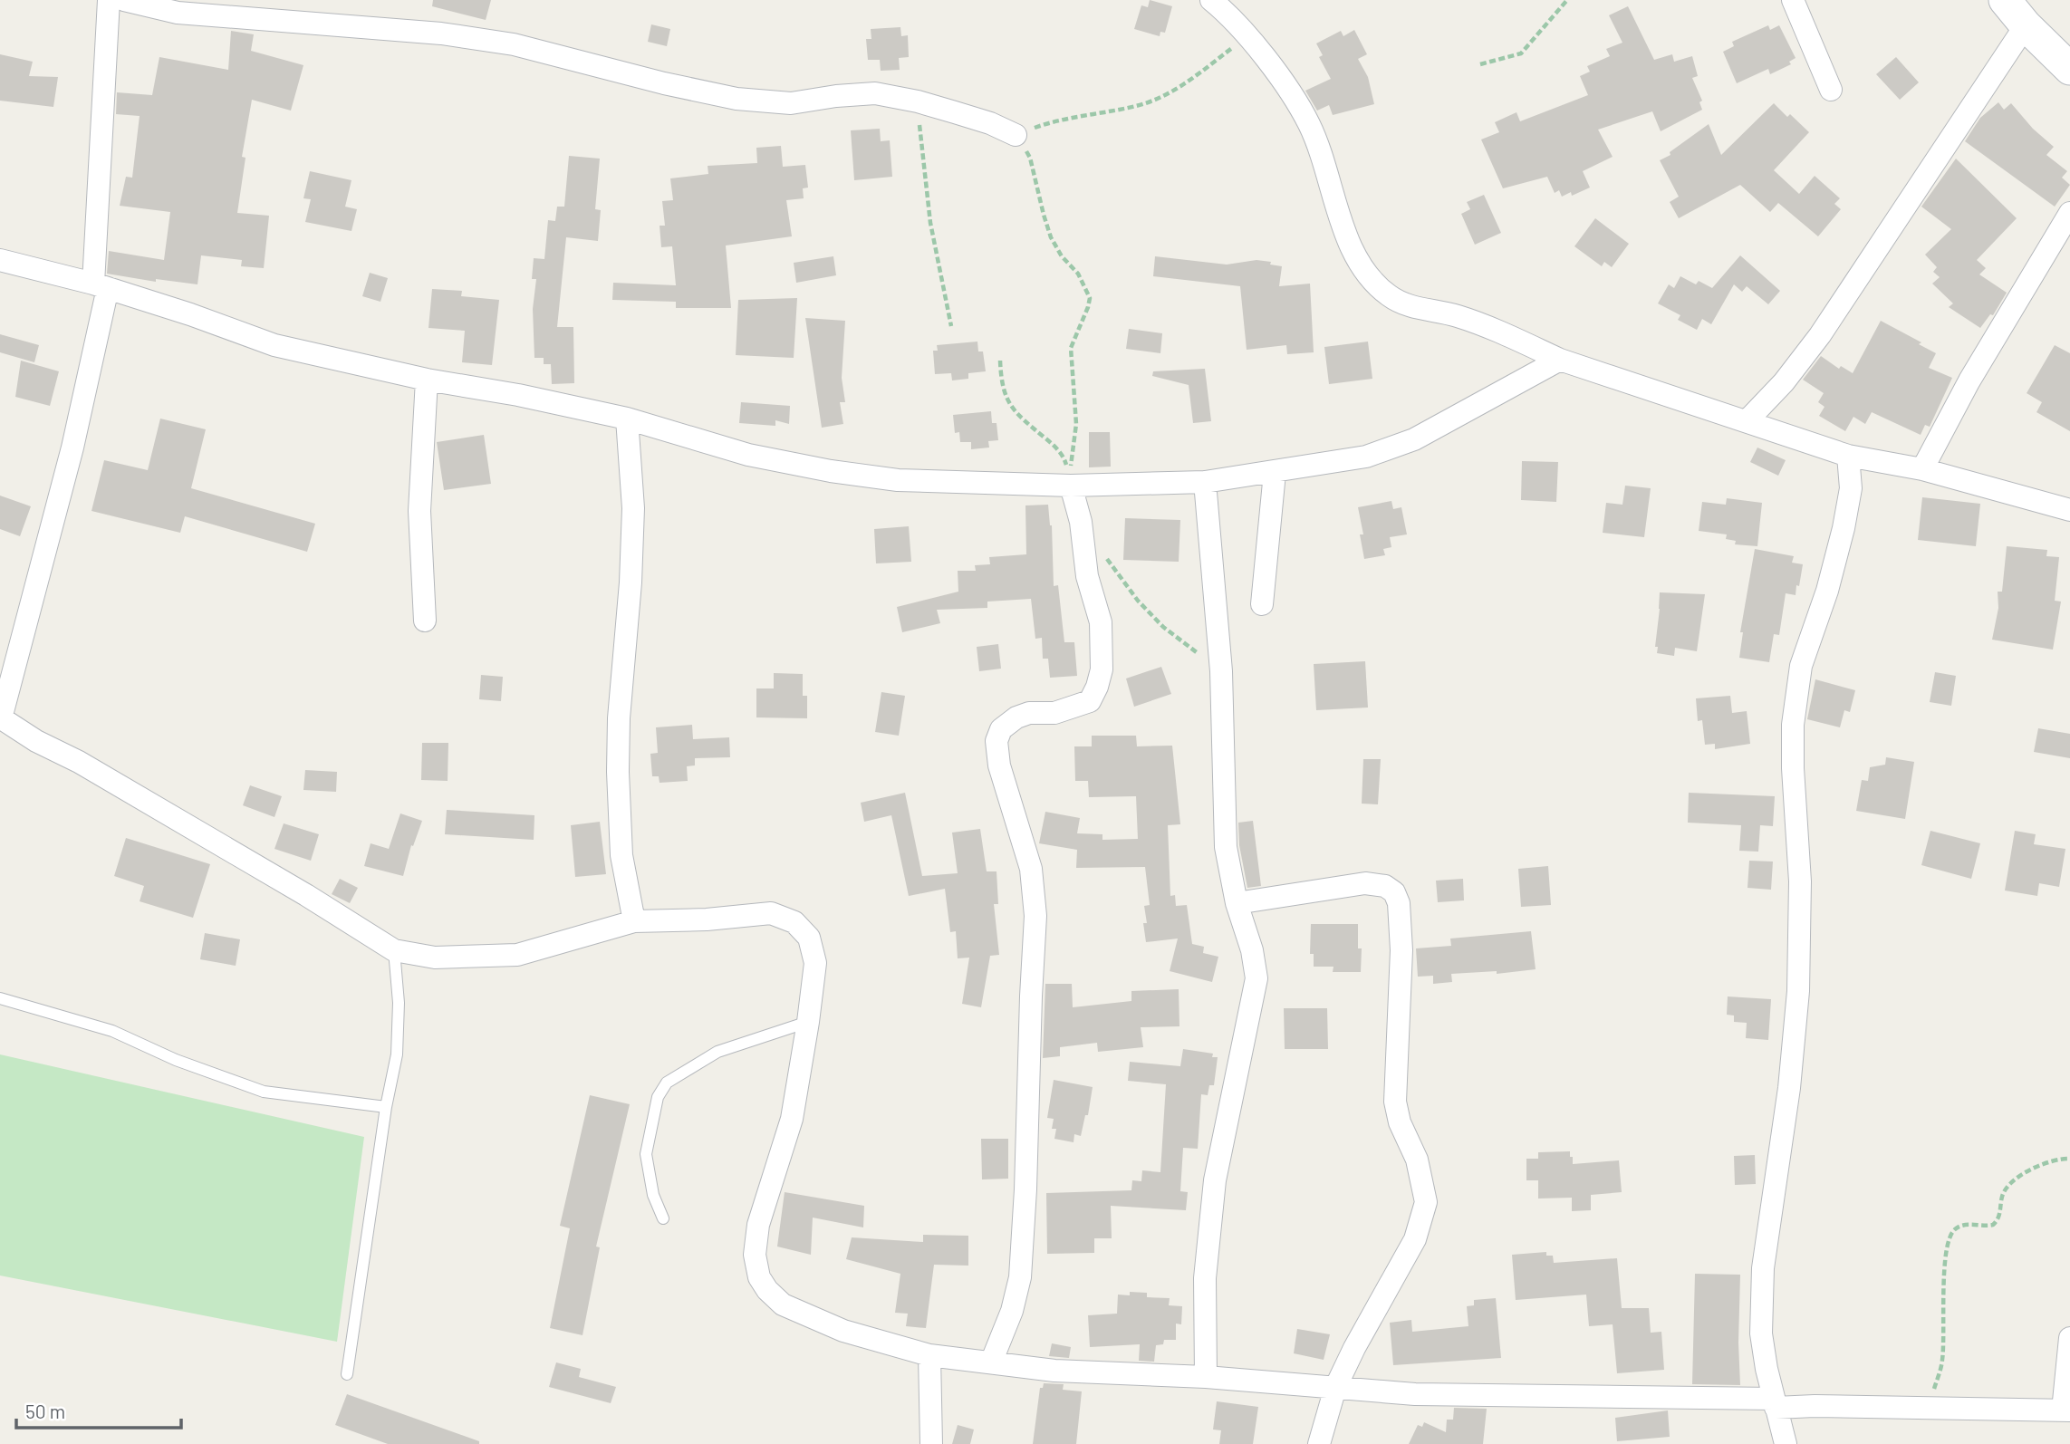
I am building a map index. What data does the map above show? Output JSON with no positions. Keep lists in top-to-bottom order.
{
  "scale_bar": "50 m"
}
